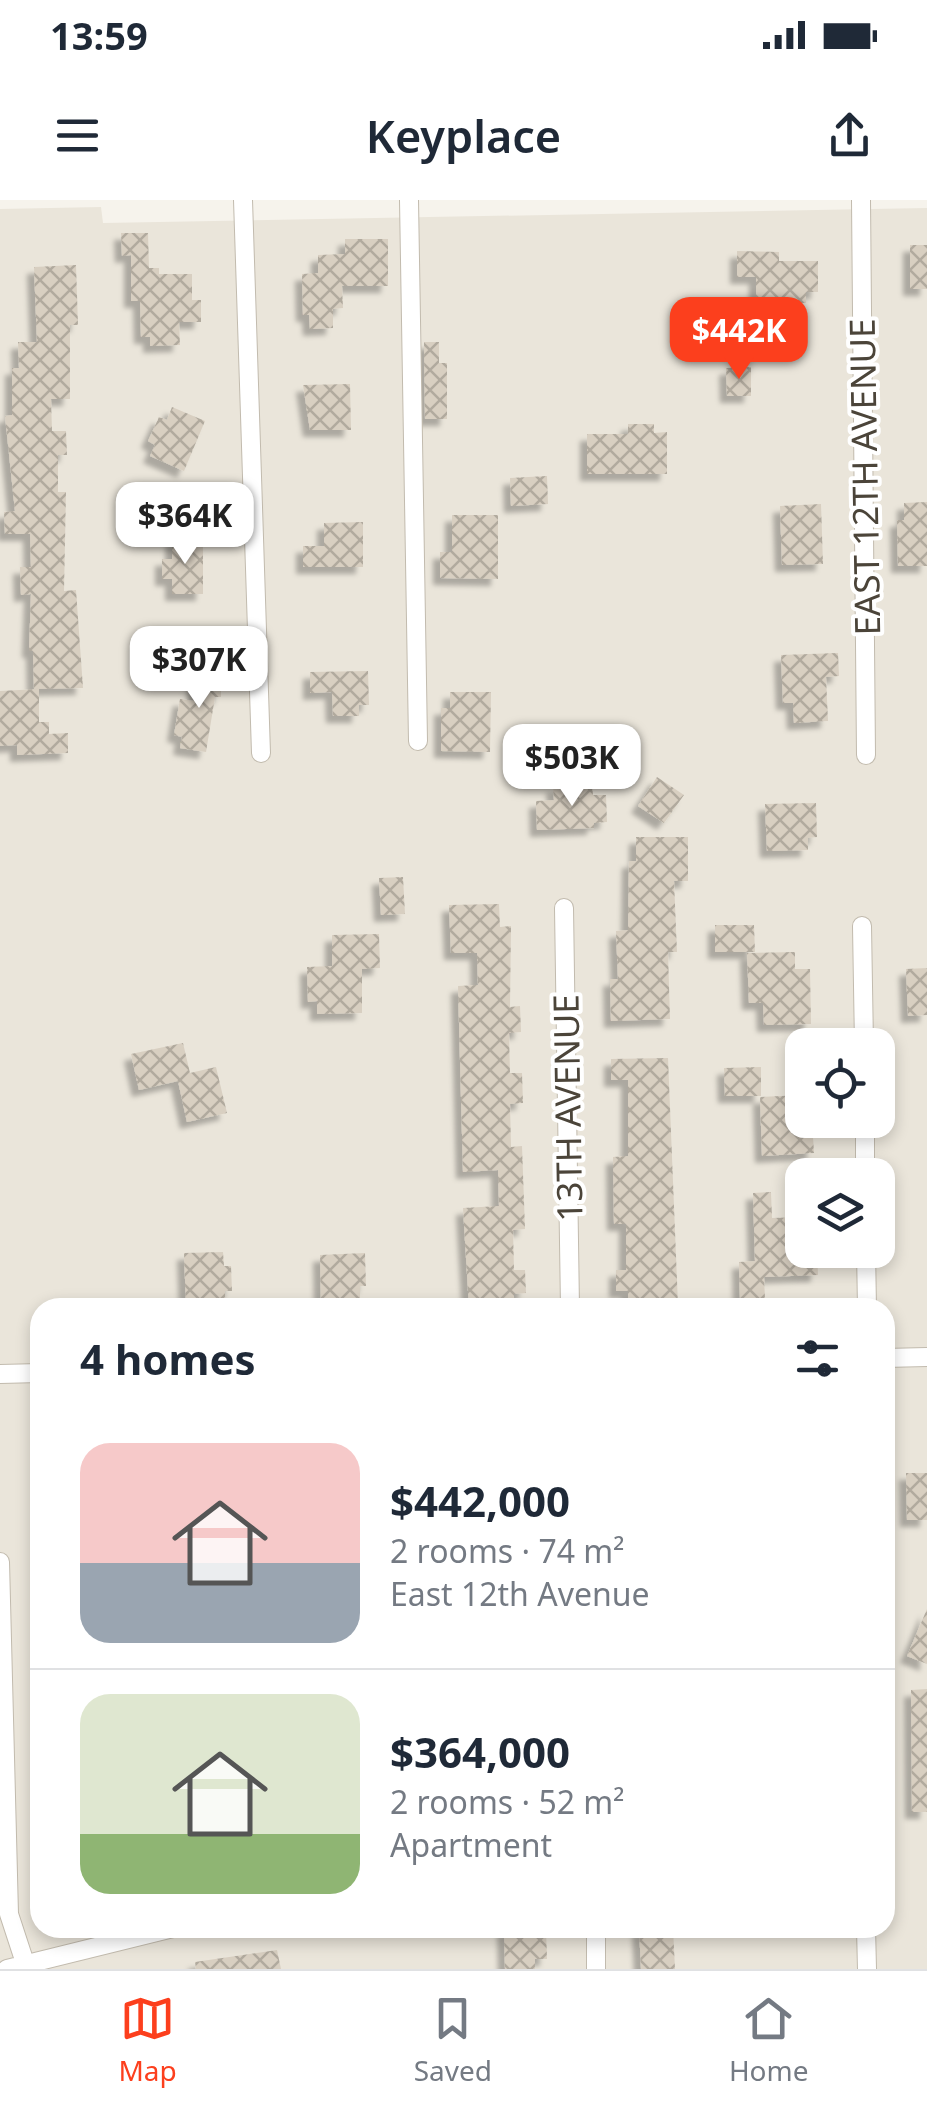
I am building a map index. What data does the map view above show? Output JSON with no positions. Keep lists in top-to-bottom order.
{
  "streets": {
    "street": ["EAST 12TH AVENUE", "13TH AVENUE"]
  },
  "page": {
    "status": "13:59",
    "header": "Keyplace",
    "price": [
      "$442K",
      "$364K",
      "$307K",
      "$503K"
    ],
    "heading": "4 homes",
    "list": [
      {
        "name": "$442,000",
        "note": "2 rooms · 74 m² · East 12th Avenue"
      },
      {
        "name": "$364,000",
        "note": "2 rooms · 52 m² · Apartment"
      }
    ],
    "tabs": ["Map", "Saved", "Home"]
  }
}
